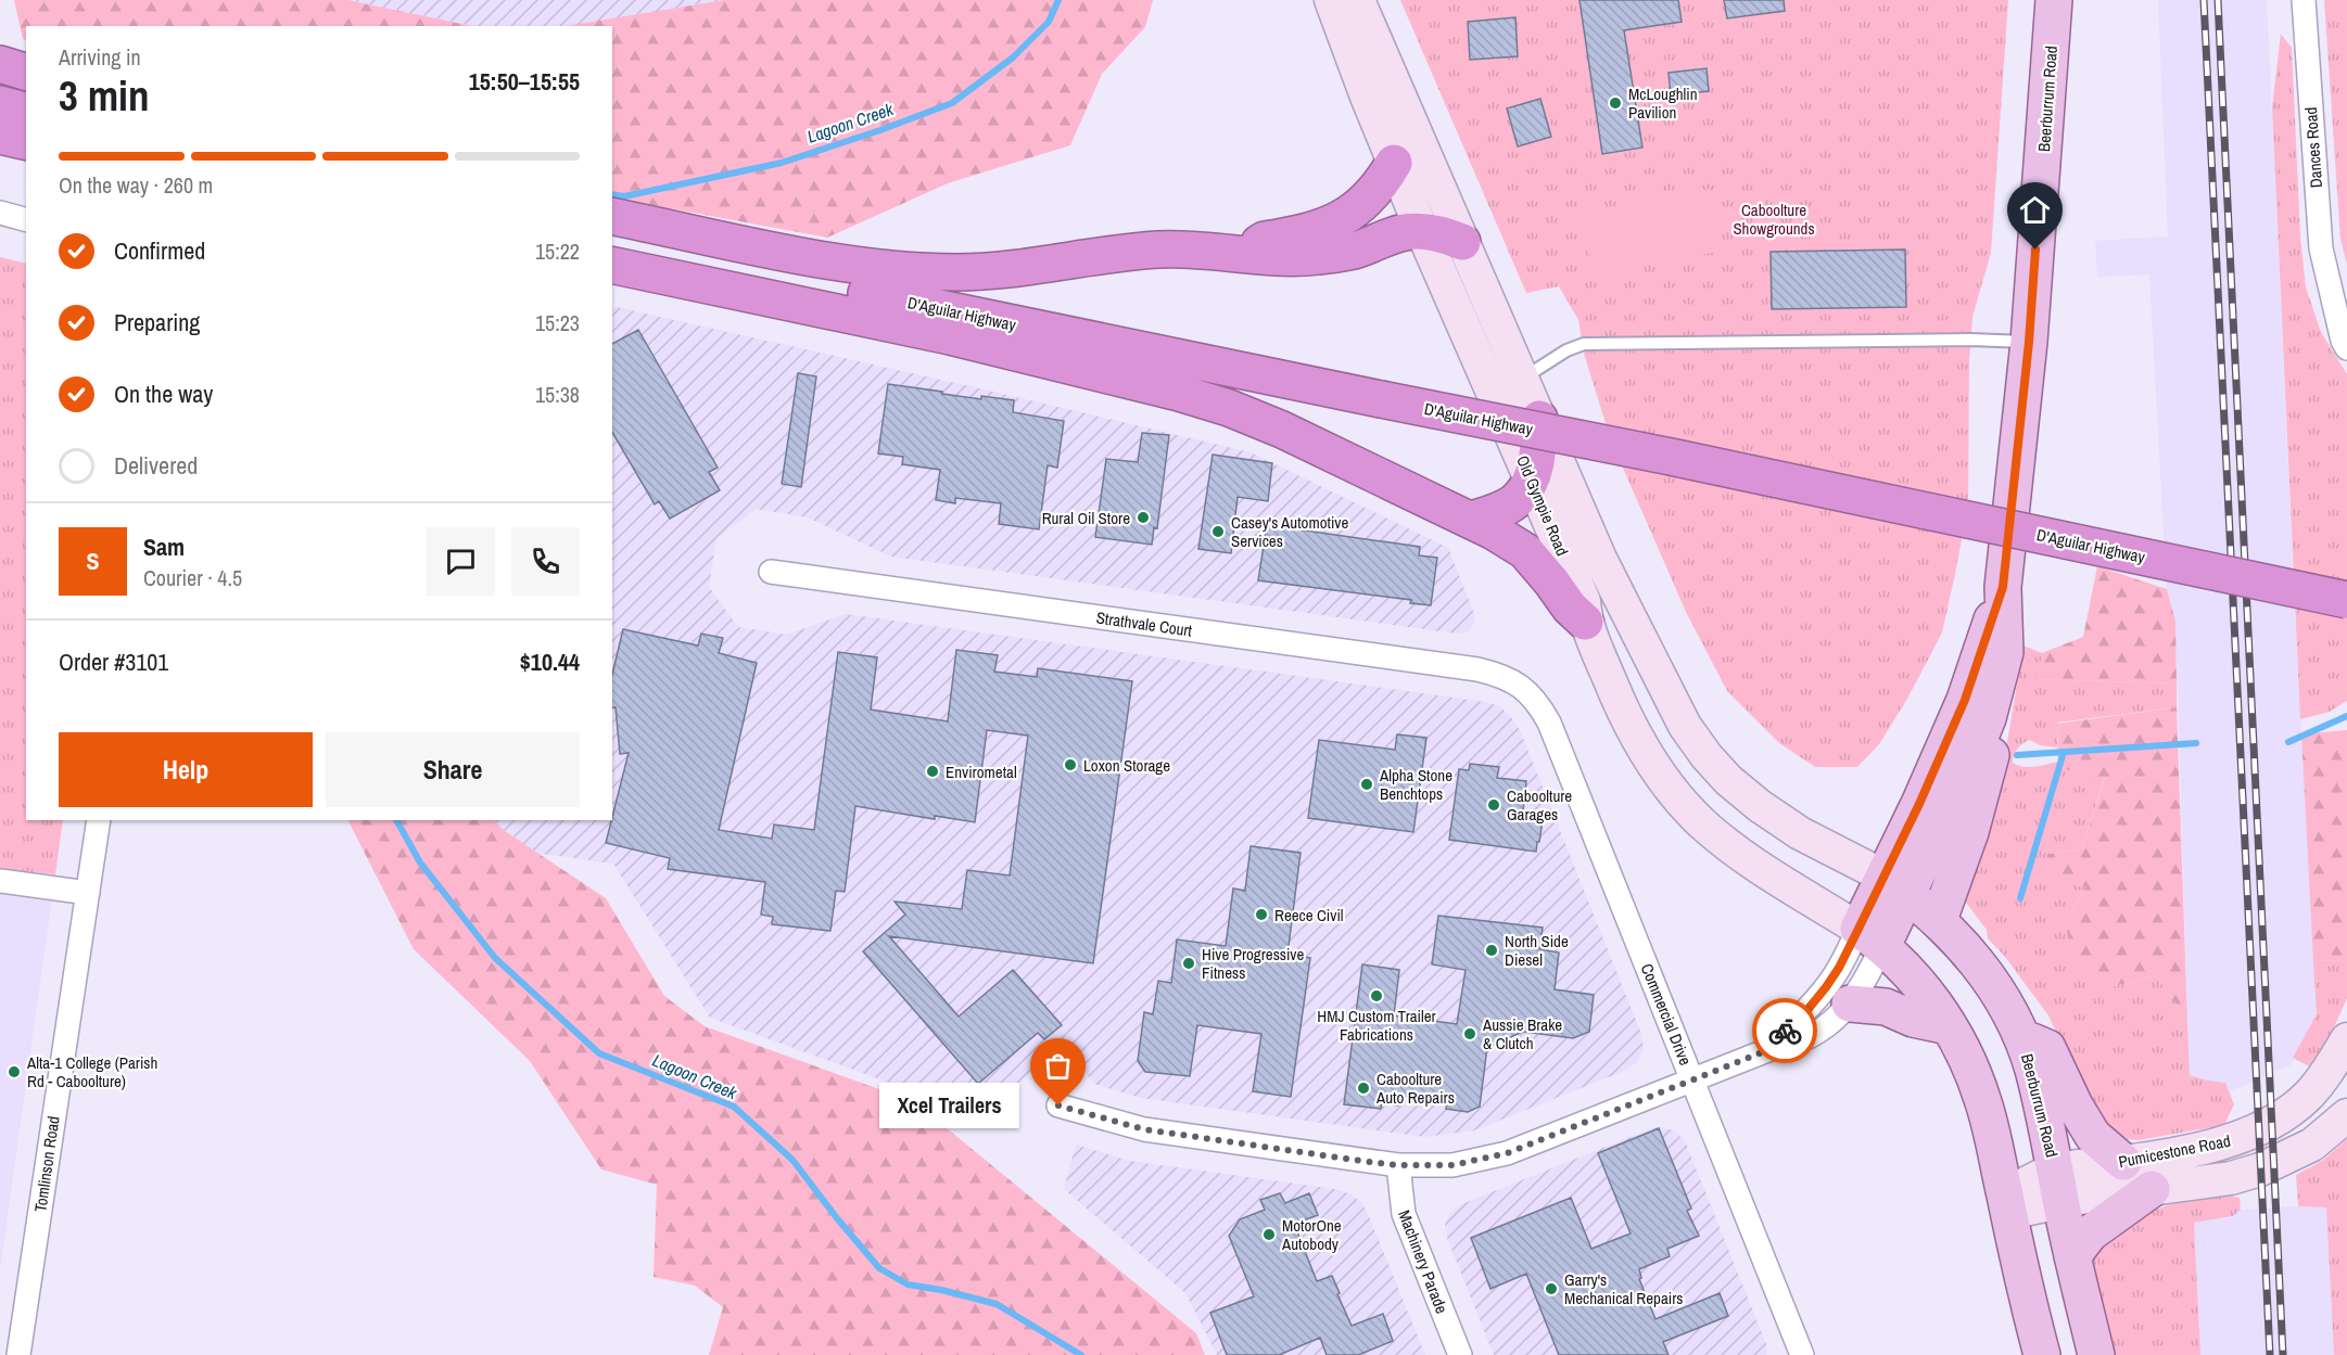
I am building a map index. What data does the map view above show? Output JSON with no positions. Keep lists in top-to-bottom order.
{
  "streets": {
    "highway": ["D'Aguilar Highway"],
    "main road": ["Beerburrum Road", "Old Gympie Road", "Pumicestone Road"],
    "street": [
      "Dances Road",
      "Strathvale Court",
      "Commercial Drive",
      "Tomlinson Road",
      "Machinery Parade"
    ]
  },
  "crossings": [
    ["Beerburrum Road", "Old Gympie Road"],
    ["Beerburrum Road", "Pumicestone Road"],
    ["Strathvale Court", "Commercial Drive"]
  ],
  "water": ["Lagoon Creek"],
  "parks": ["Caboolture Showgrounds"],
  "places": [
    "McLoughlin Pavilion",
    "Rural Oil Store",
    "Casey's Automotive Services",
    "Loxon Storage",
    "Envirometal",
    "Alpha Stone Benchtops",
    "Caboolture Garages",
    "Reece Civil",
    "North Side Diesel",
    "Hive Progressive Fitness",
    "HMJ Custom Trailer Fabrications",
    "Aussie Brake & Clutch",
    "Alta-1 College (Parish Rd - Caboolture)",
    "Caboolture Auto Repairs",
    "Xcel Trailers",
    "MotorOne Autobody",
    "Garry's Mechanical Repairs"
  ],
  "page": {
    "heading": ["3 min", "Arriving in", "15:50–15:55"],
    "panel": [
      "Sam",
      "Courier · 4.5",
      "Order #3101",
      "$10.44"
    ],
    "bar": "On the way · 260 m",
    "list": [
      ["Confirmed", "15:22"],
      ["Preparing", "15:23"],
      ["On the way", "15:38"],
      "Delivered"
    ],
    "round": "S",
    "buttons": ["Help", "Share"],
    "bubble": "Xcel Trailers"
  }
}
